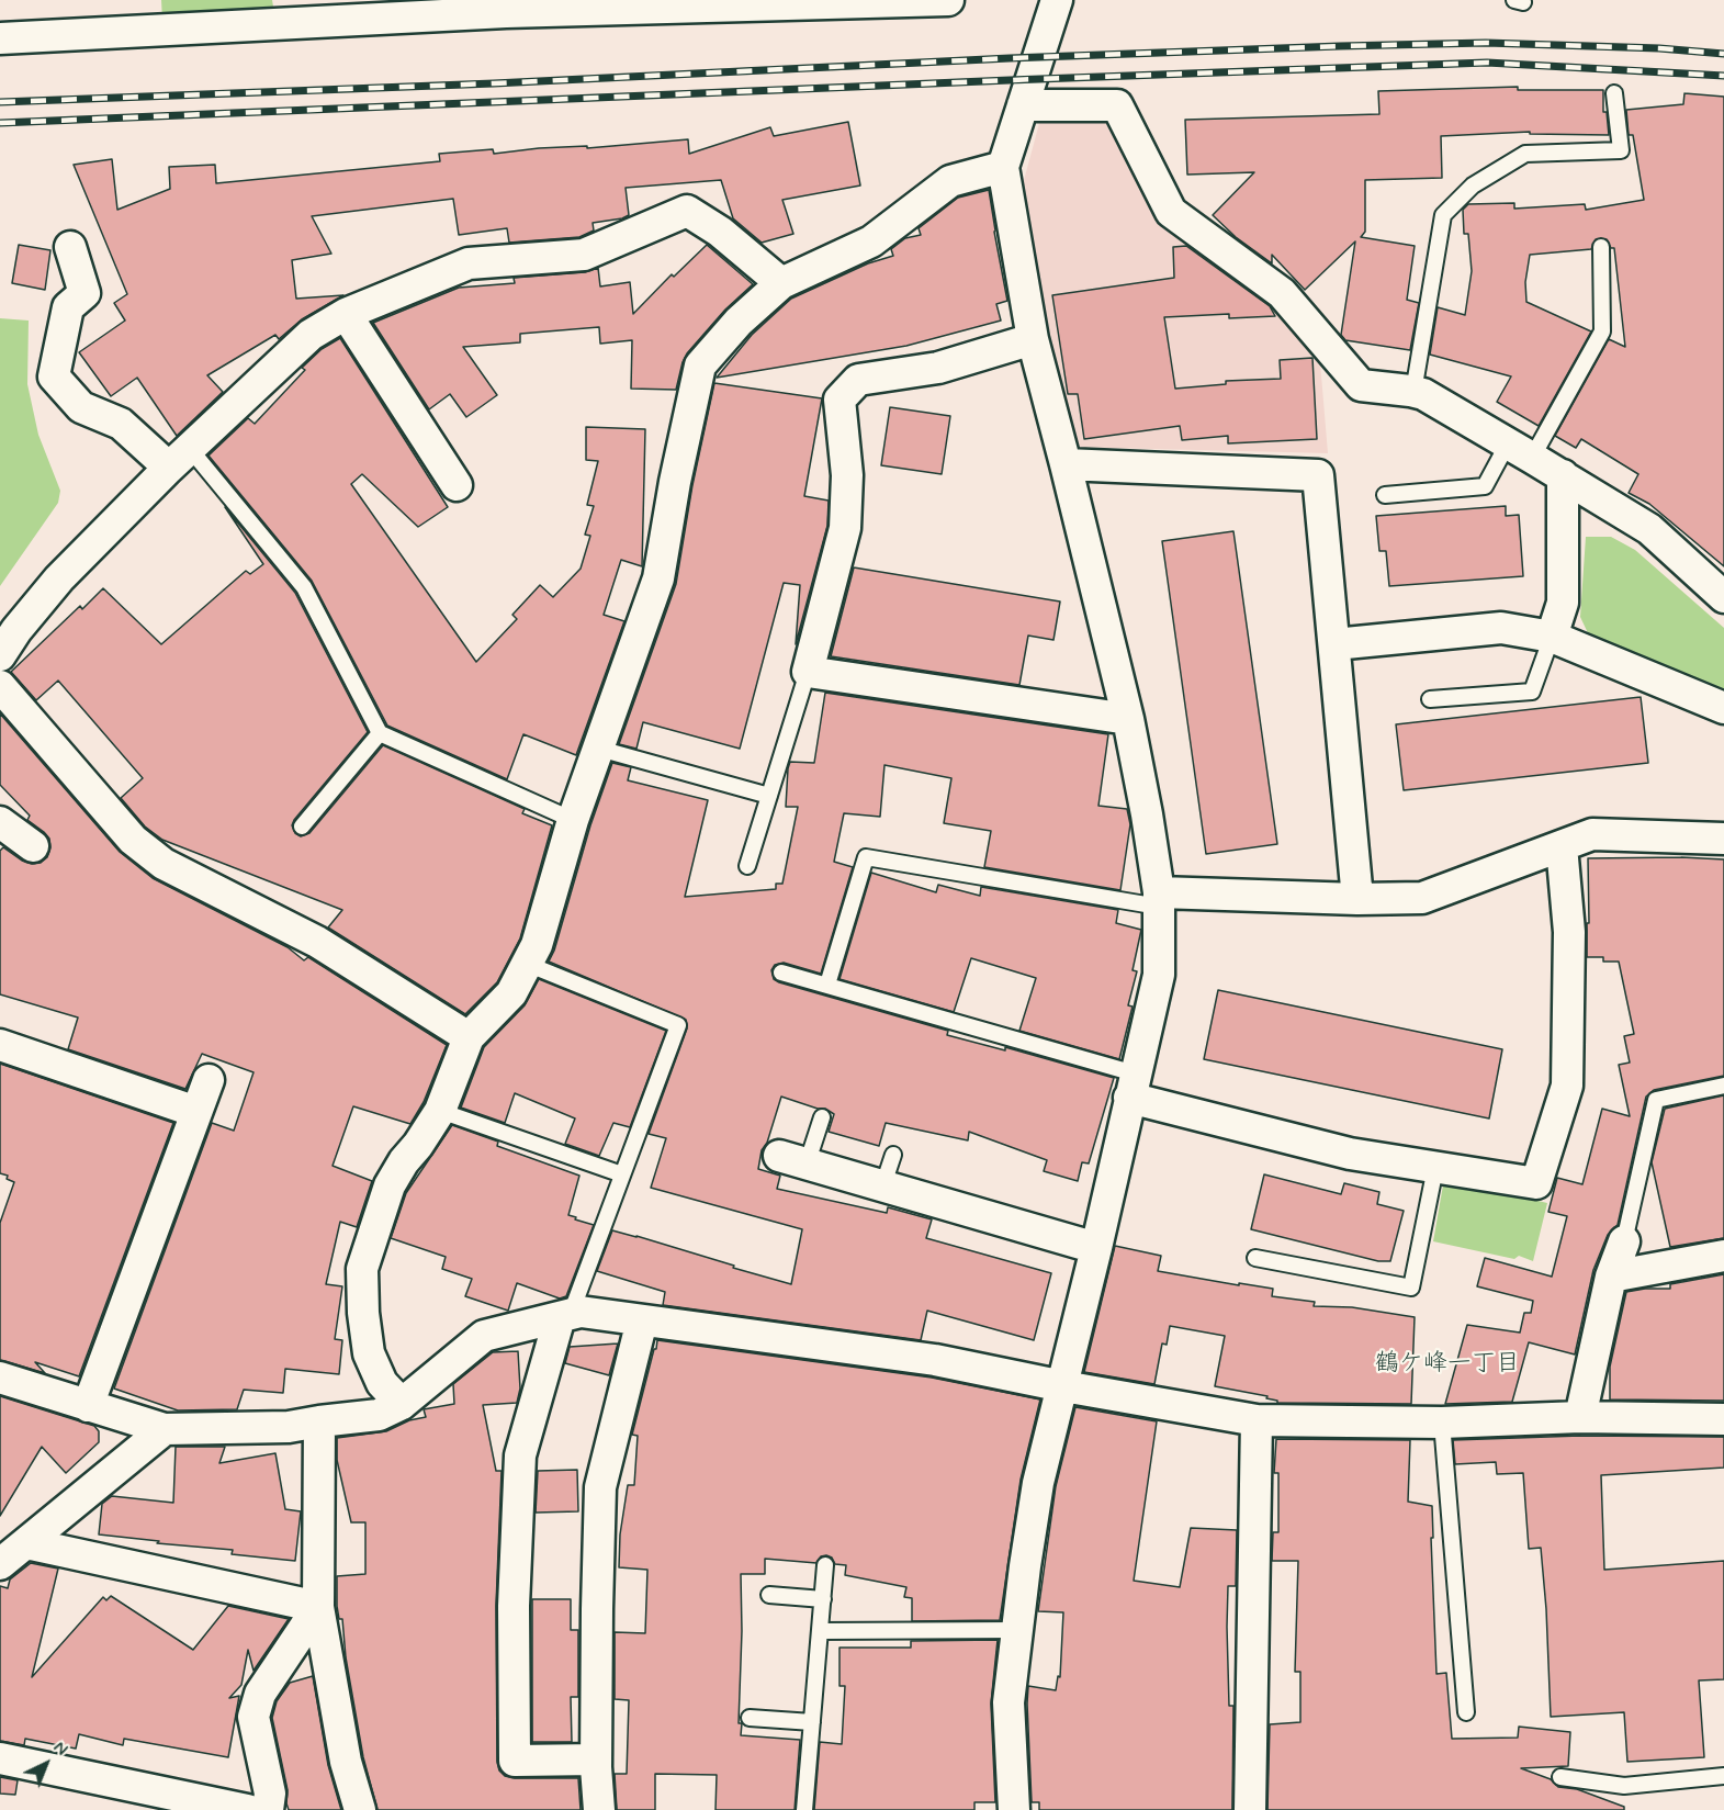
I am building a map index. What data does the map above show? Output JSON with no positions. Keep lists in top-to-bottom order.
{
  "districts": ["鶴ケ峰一丁目"],
  "north": "top right"
}
